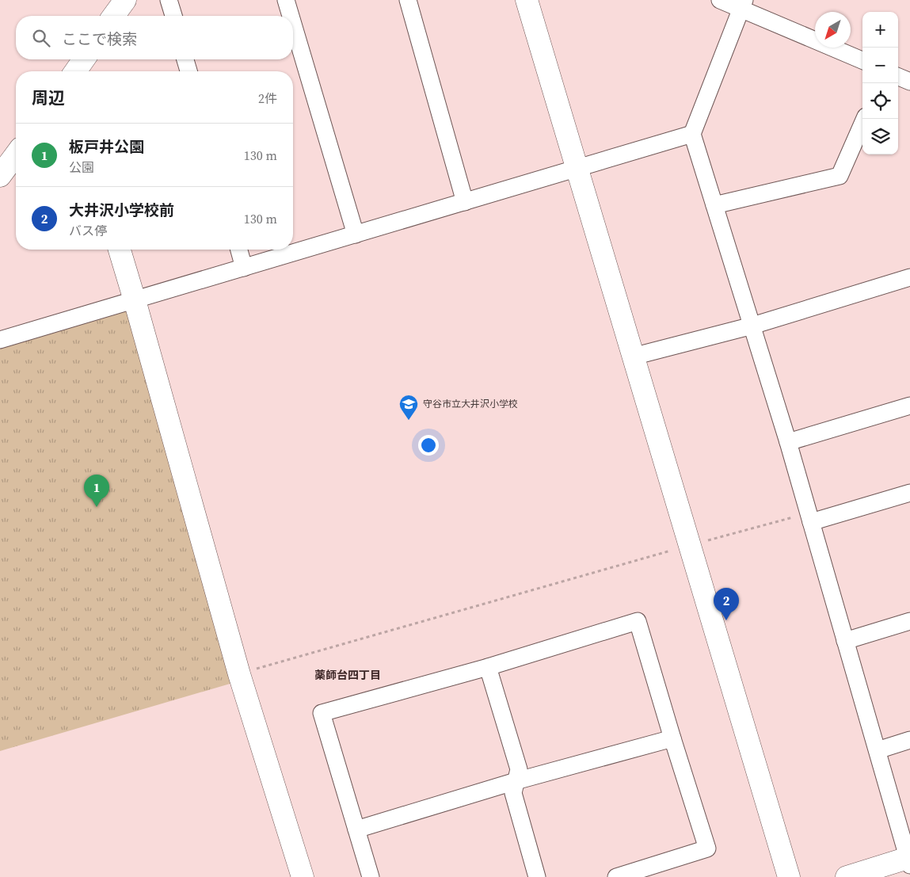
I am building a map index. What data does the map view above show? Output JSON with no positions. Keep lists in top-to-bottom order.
{
  "districts": ["薬師台四丁目"],
  "places": {
    "school or university": ["守谷市立大井沢小学校"]
  },
  "north": "bottom left",
  "page": {
    "map_buttons": ["+", "−"],
    "search": "ここで検索",
    "heading": ["周辺", "2件"],
    "list": [
      {
        "mark": "1",
        "name": "板戸井公園",
        "note": "公園",
        "value": "130 m"
      },
      {
        "mark": "2",
        "name": "大井沢小学校前",
        "note": "バス停",
        "value": "130 m"
      }
    ],
    "pins": ["1", "2"]
  }
}
